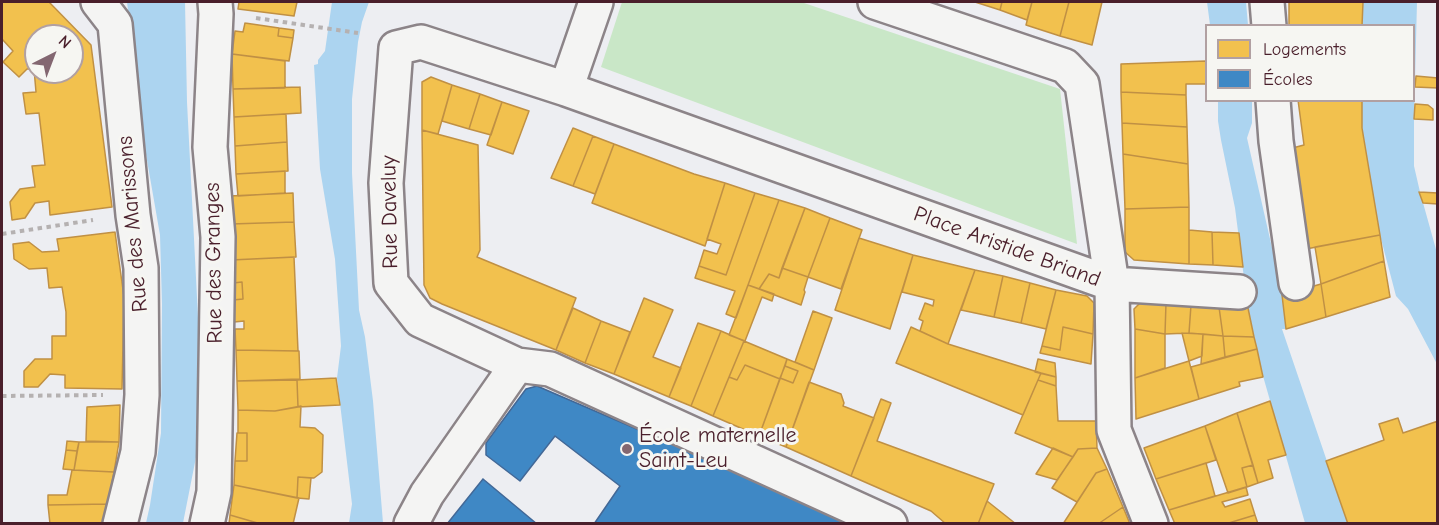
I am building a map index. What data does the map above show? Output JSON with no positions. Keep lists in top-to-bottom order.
{
  "streets": {
    "street": [
      "Rue Daveluy",
      "Rue des Marissons",
      "Place Aristide Briand",
      "Rue des Granges"
    ]
  },
  "crossings": [
    ["Rue Daveluy", "Place Aristide Briand"]
  ],
  "places": ["École maternelle Saint-Leu"],
  "legend": ["Logements", "Écoles"],
  "north": "top right"
}
